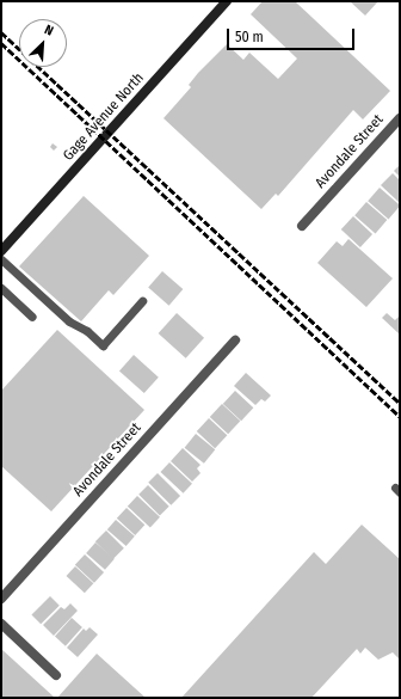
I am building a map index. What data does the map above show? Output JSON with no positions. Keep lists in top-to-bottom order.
{
  "streets": {
    "main road": ["Gage Avenue North"],
    "street": ["Avondale Street"]
  },
  "scale_bar": "50 m",
  "north": "top right"
}
